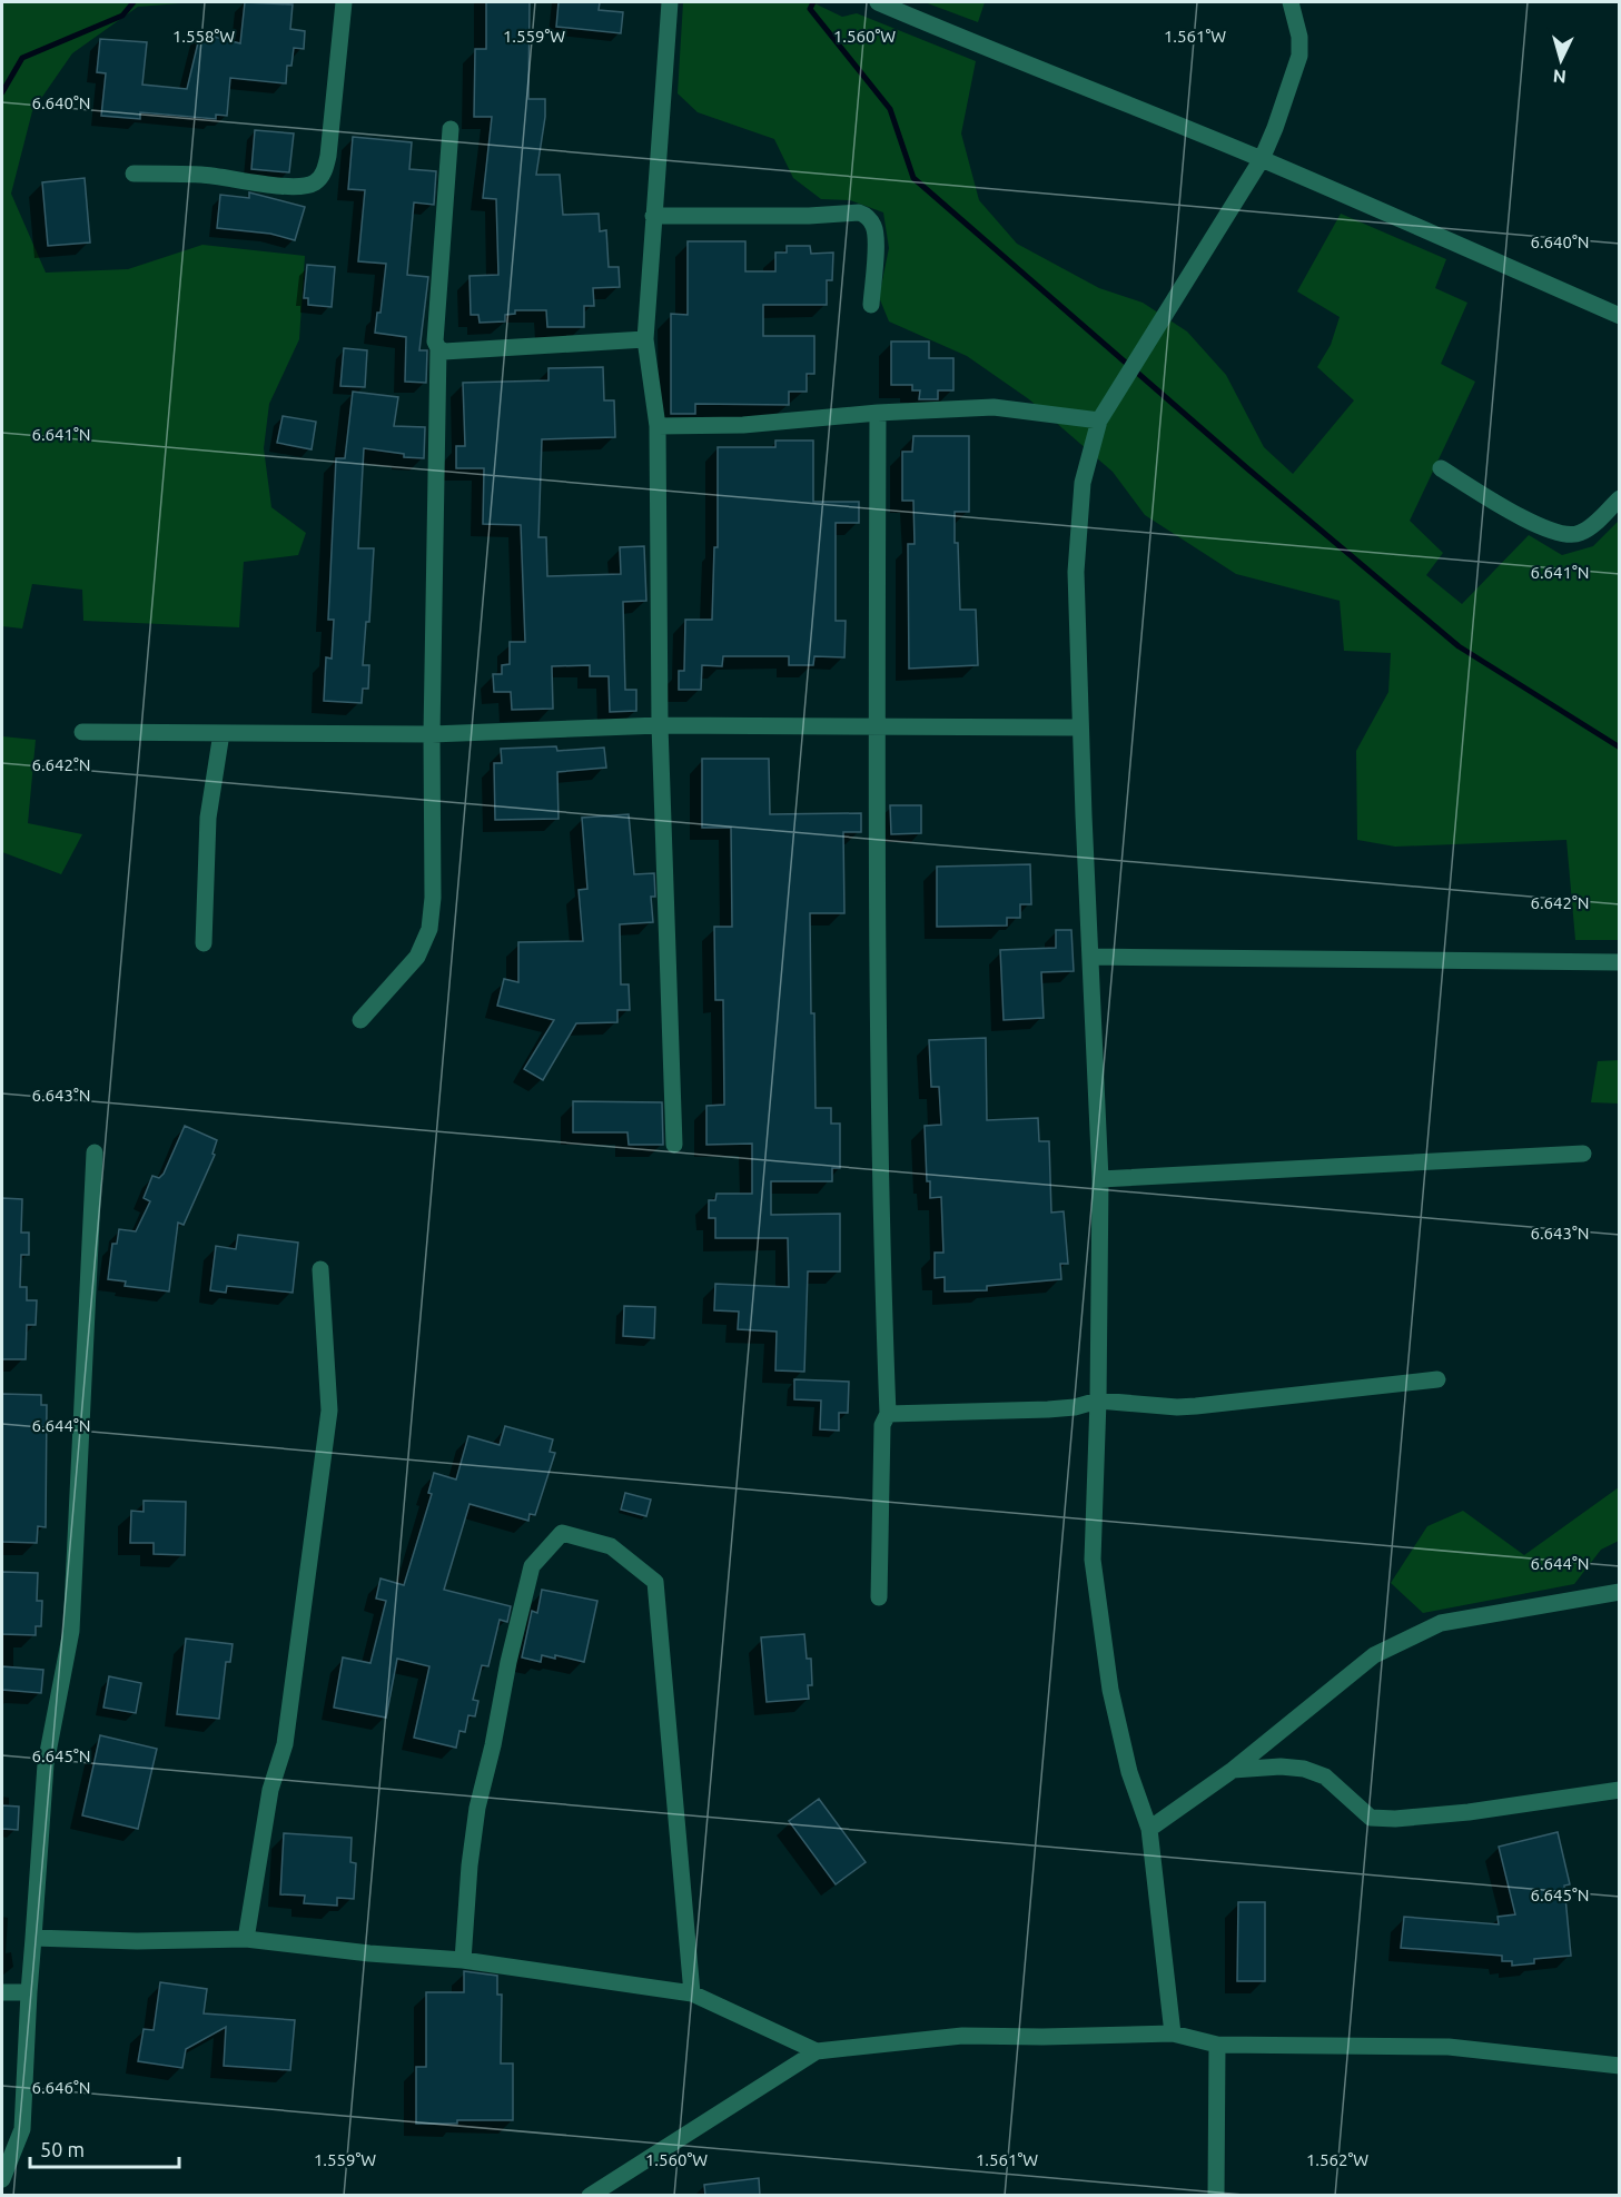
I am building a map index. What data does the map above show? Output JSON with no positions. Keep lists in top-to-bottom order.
{
  "scale_bar": "50 m",
  "north": "bottom",
  "coordinates": [
    "1.558°W",
    "1.559°W",
    "1.560°W",
    "1.561°W",
    "6.640°N",
    "6.641°N",
    "6.642°N",
    "6.643°N",
    "6.644°N",
    "6.645°N",
    "6.646°N",
    "1.562°W"
  ]
}
